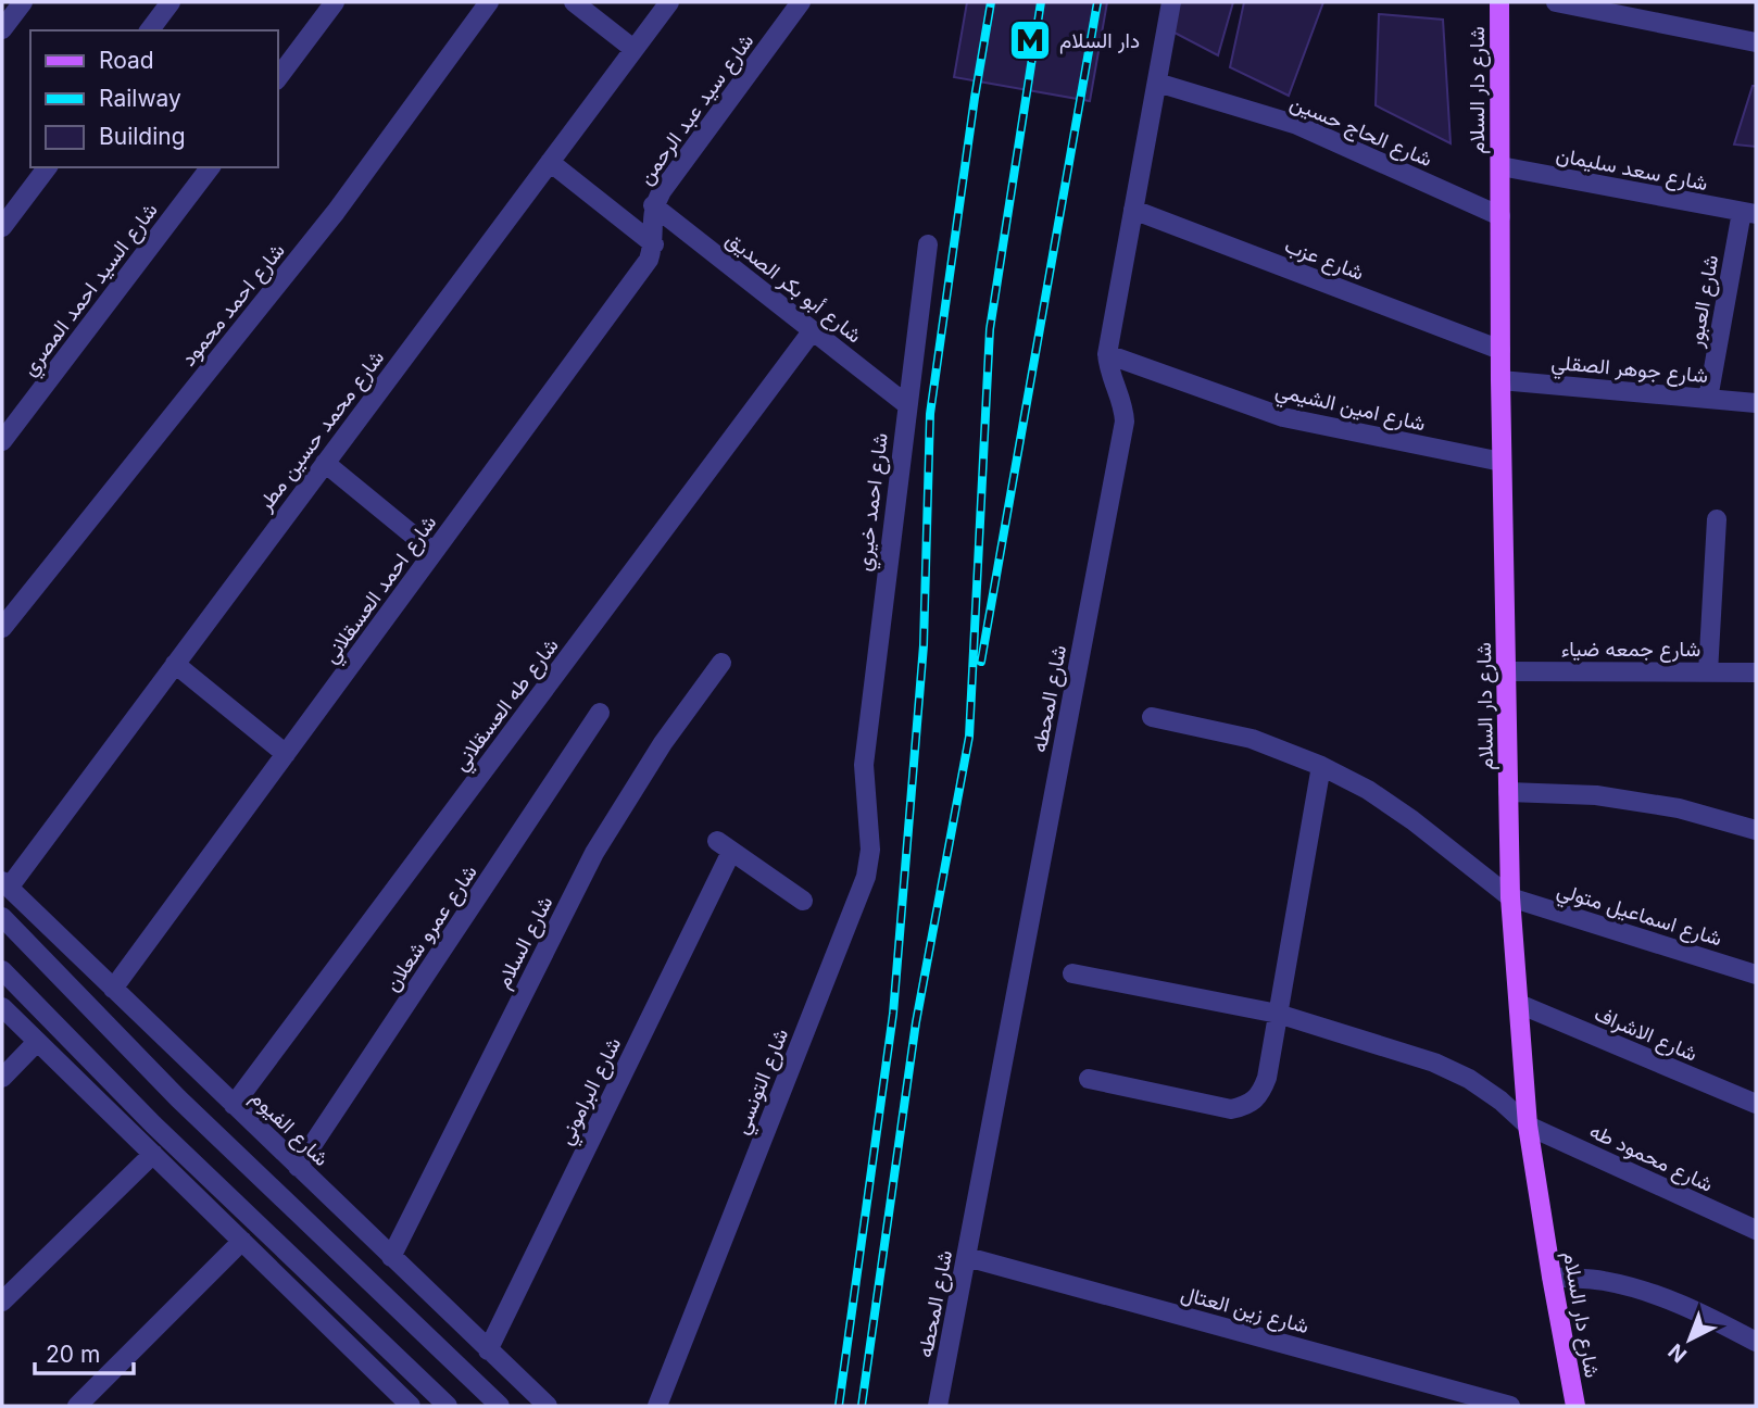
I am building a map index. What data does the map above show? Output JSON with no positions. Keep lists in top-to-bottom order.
{
  "streets": {
    "main road": ["شارع دار السلام"],
    "street": [
      "شارع سيد عبد الرحمن",
      "شارع الحاج حسين",
      "شارع سعد سليمان",
      "شارع عزب",
      "شارع أبو بكر الصديق",
      "شارع السيد احمد المصري",
      "شارع العبور",
      "شارع احمد محمود",
      "شارع جوهر الصقلي",
      "شارع امين الشيمي",
      "شارع محمد حسين مطر",
      "شارع احمد خيري",
      "شارع احمد العسقلاني",
      "شارع جمعه ضياء",
      "شارع المحطه",
      "شارع طه العسقلاني",
      "شارع اسماعيل متولي",
      "شارع عمرو شعلان",
      "شارع السلام",
      "شارع الاشراف",
      "شارع التونسي",
      "شارع البراموني",
      "شارع الفيوم",
      "شارع محمود طه",
      "شارع زين العتال"
    ]
  },
  "crossings": [
    ["شارع دار السلام", "شارع الحاج حسين"],
    ["شارع دار السلام", "شارع سعد سليمان"],
    ["شارع دار السلام", "شارع عزب"],
    ["شارع دار السلام", "شارع جوهر الصقلي"],
    ["شارع دار السلام", "شارع امين الشيمي"],
    ["شارع دار السلام", "شارع جمعه ضياء"],
    ["شارع دار السلام", "شارع اسماعيل متولي"],
    ["شارع دار السلام", "شارع الاشراف"],
    ["شارع دار السلام", "شارع محمود طه"],
    ["شارع سيد عبد الرحمن", "شارع أبو بكر الصديق"],
    ["شارع الحاج حسين", "شارع المحطه"],
    ["شارع سعد سليمان", "شارع العبور"],
    ["شارع عزب", "شارع المحطه"],
    ["شارع أبو بكر الصديق", "شارع احمد خيري"],
    ["شارع أبو بكر الصديق", "شارع طه العسقلاني"],
    ["شارع العبور", "شارع جوهر الصقلي"],
    ["شارع امين الشيمي", "شارع المحطه"],
    ["شارع محمد حسين مطر", "شارع الفيوم"],
    ["شارع احمد خيري", "شارع التونسي"],
    ["شارع احمد العسقلاني", "شارع الفيوم"],
    ["شارع المحطه", "شارع زين العتال"],
    ["شارع طه العسقلاني", "شارع الفيوم"],
    ["شارع عمرو شعلان", "شارع الفيوم"],
    ["شارع السلام", "شارع الفيوم"],
    ["شارع البراموني", "شارع الفيوم"]
  ],
  "places": {
    "metro station": ["دار السلام"]
  },
  "legend": ["Road", "Railway", "Building"],
  "scale_bar": "20 m",
  "north": "bottom left"
}
